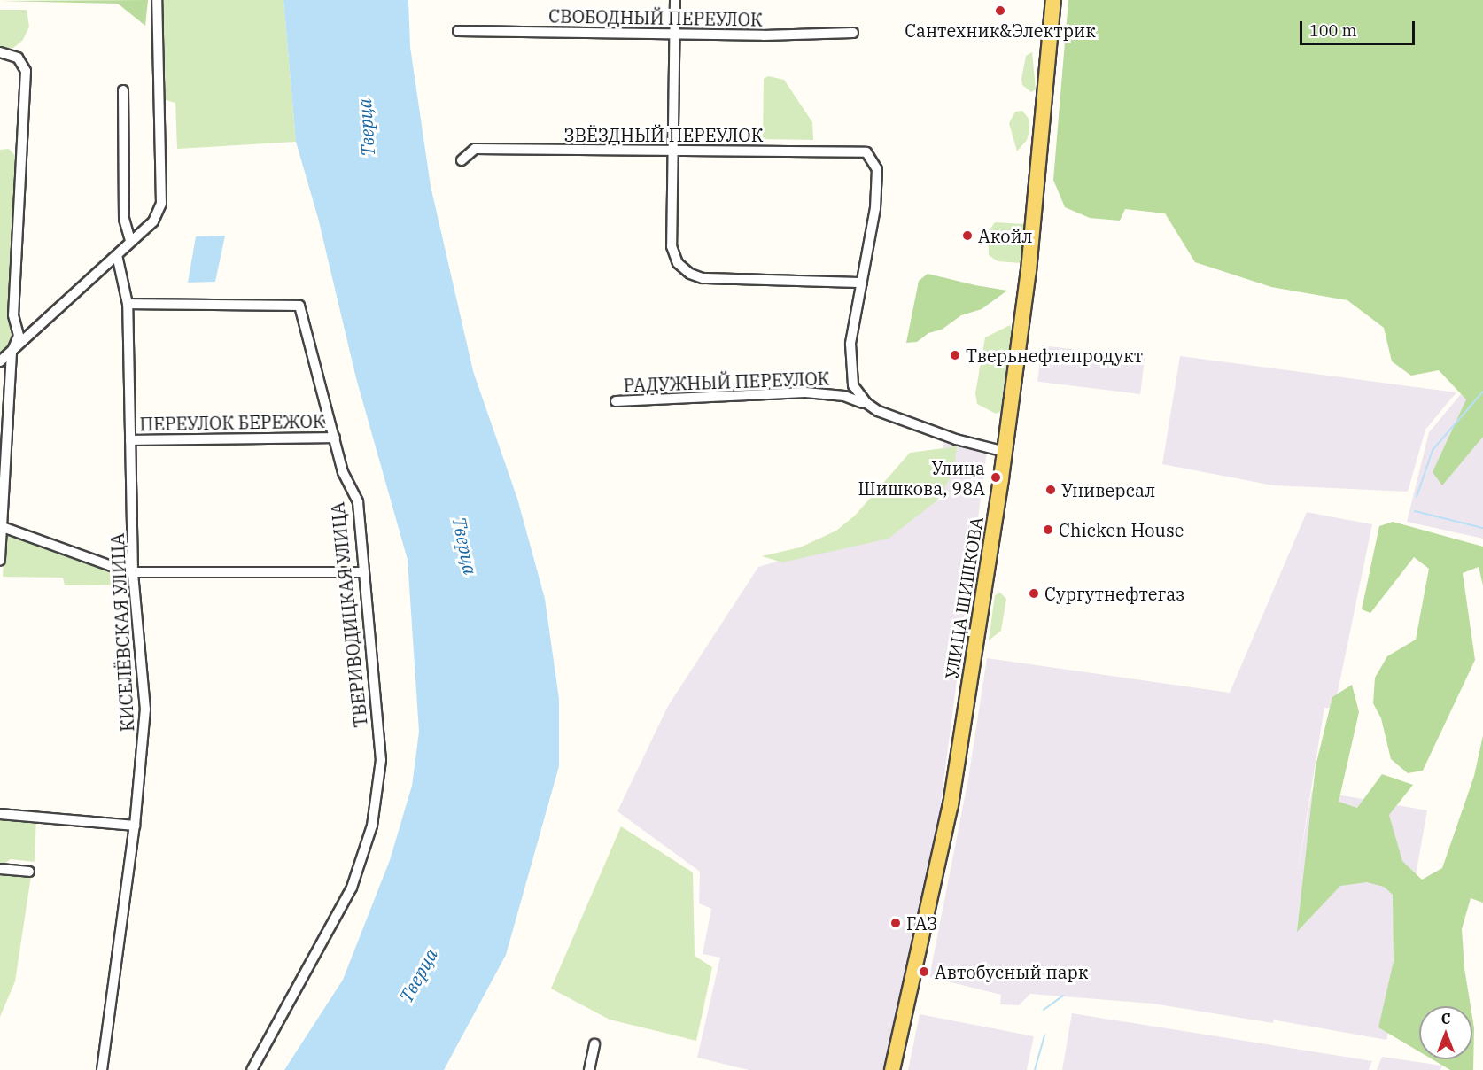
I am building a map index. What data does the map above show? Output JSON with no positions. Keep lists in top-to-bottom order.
{
  "streets": {
    "main road": ["УЛИЦА ШИШКОВА"],
    "street": [
      "СВОБОДНЫЙ ПЕРЕУЛОК",
      "ЗВЁЗДНЫЙ ПЕРЕУЛОК",
      "РАДУЖНЫЙ ПЕРЕУЛОК",
      "ПЕРЕУЛОК БЕРЕЖОК",
      "ТВЕРИВОДИЦКАЯ УЛИЦА",
      "КИСЕЛЁВСКАЯ УЛИЦА"
    ]
  },
  "crossings": [
    ["РАДУЖНЫЙ ПЕРЕУЛОК", "УЛИЦА ШИШКОВА"],
    ["ПЕРЕУЛОК БЕРЕЖОК", "ТВЕРИВОДИЦКАЯ УЛИЦА"],
    ["ПЕРЕУЛОК БЕРЕЖОК", "КИСЕЛЁВСКАЯ УЛИЦА"],
    ["ТВЕРИВОДИЦКАЯ УЛИЦА", "КИСЕЛЁВСКАЯ УЛИЦА"]
  ],
  "water": ["Тверца"],
  "places": [
    "Сантехник&Электрик",
    "Акойл",
    "Тверьнефтепродукт",
    "Улица Шишкова, 98А",
    "Универсал",
    "Chicken House",
    "Сургутнефтегаз",
    "ГАЗ",
    "Автобусный парк"
  ],
  "scale_bar": "100 m",
  "north": "top"
}
